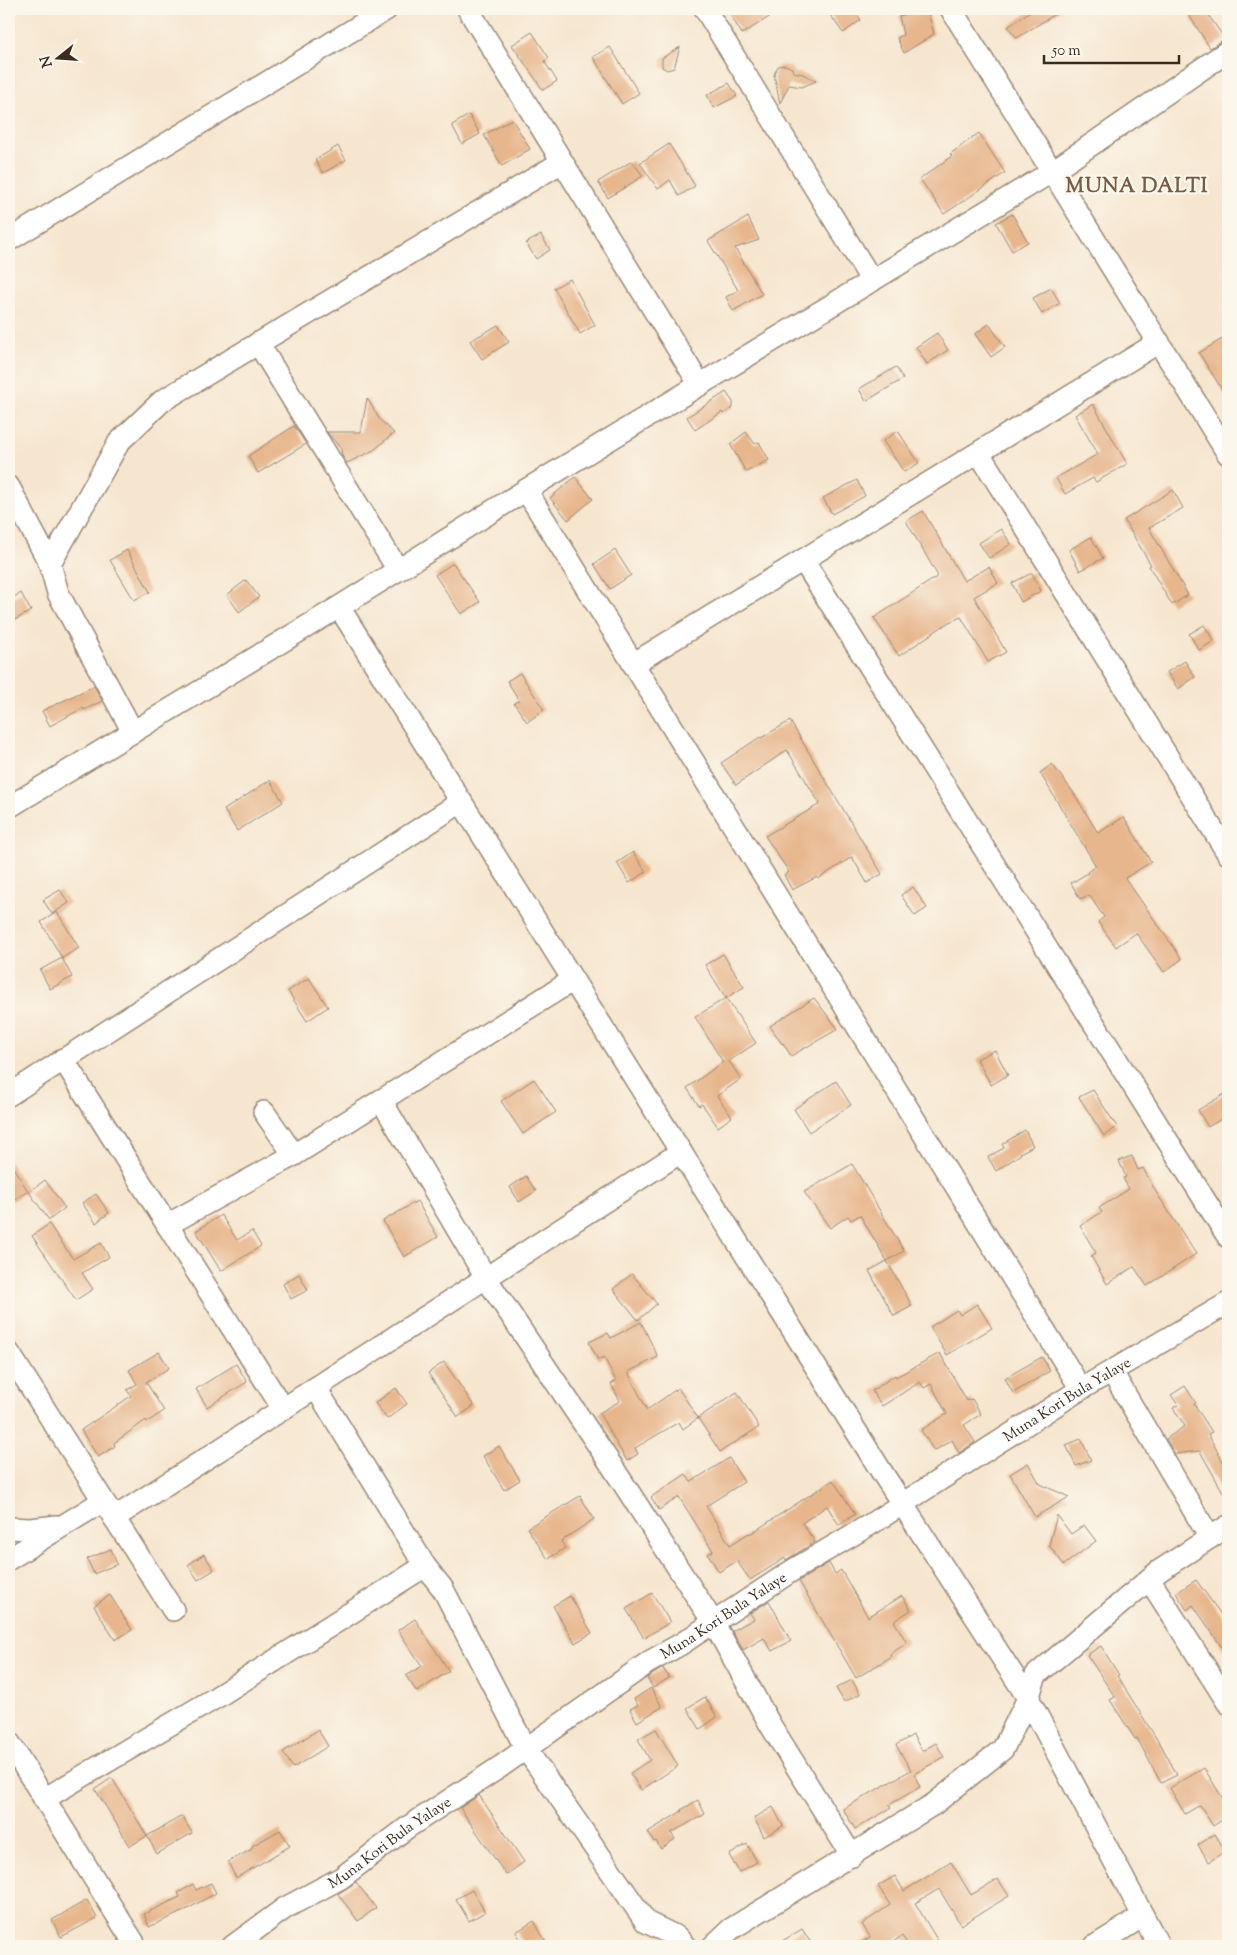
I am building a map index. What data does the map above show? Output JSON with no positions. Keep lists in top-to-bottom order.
{
  "streets": {
    "street": ["Muna Kori Bula Yalaye"]
  },
  "districts": ["MUNA DALTI"],
  "scale_bar": "50 m",
  "north": "left"
}
